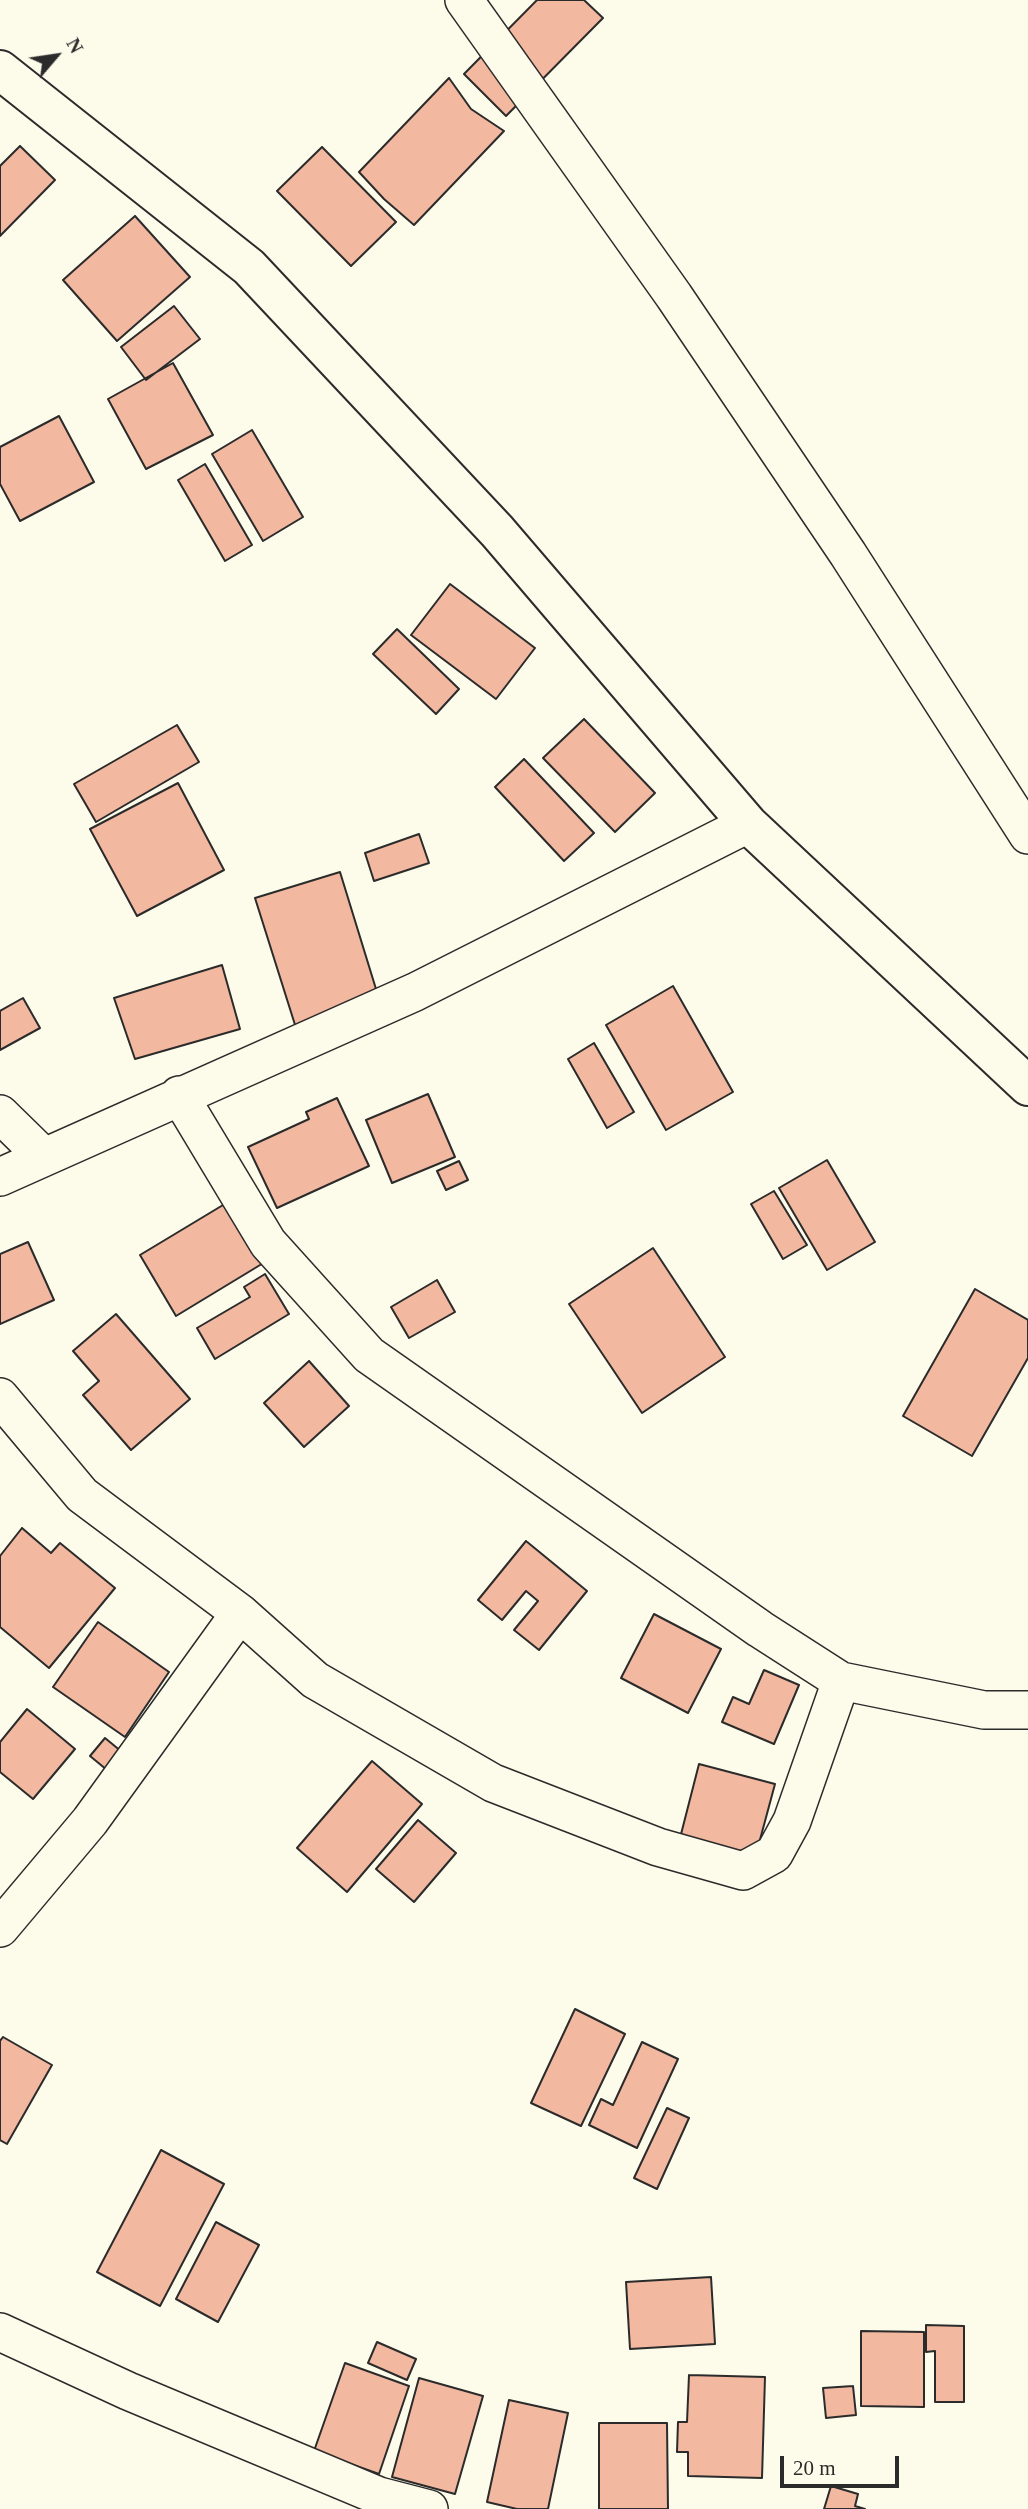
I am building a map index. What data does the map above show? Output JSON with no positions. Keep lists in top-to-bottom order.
{
  "scale_bar": "20 m",
  "north": "top right"
}
